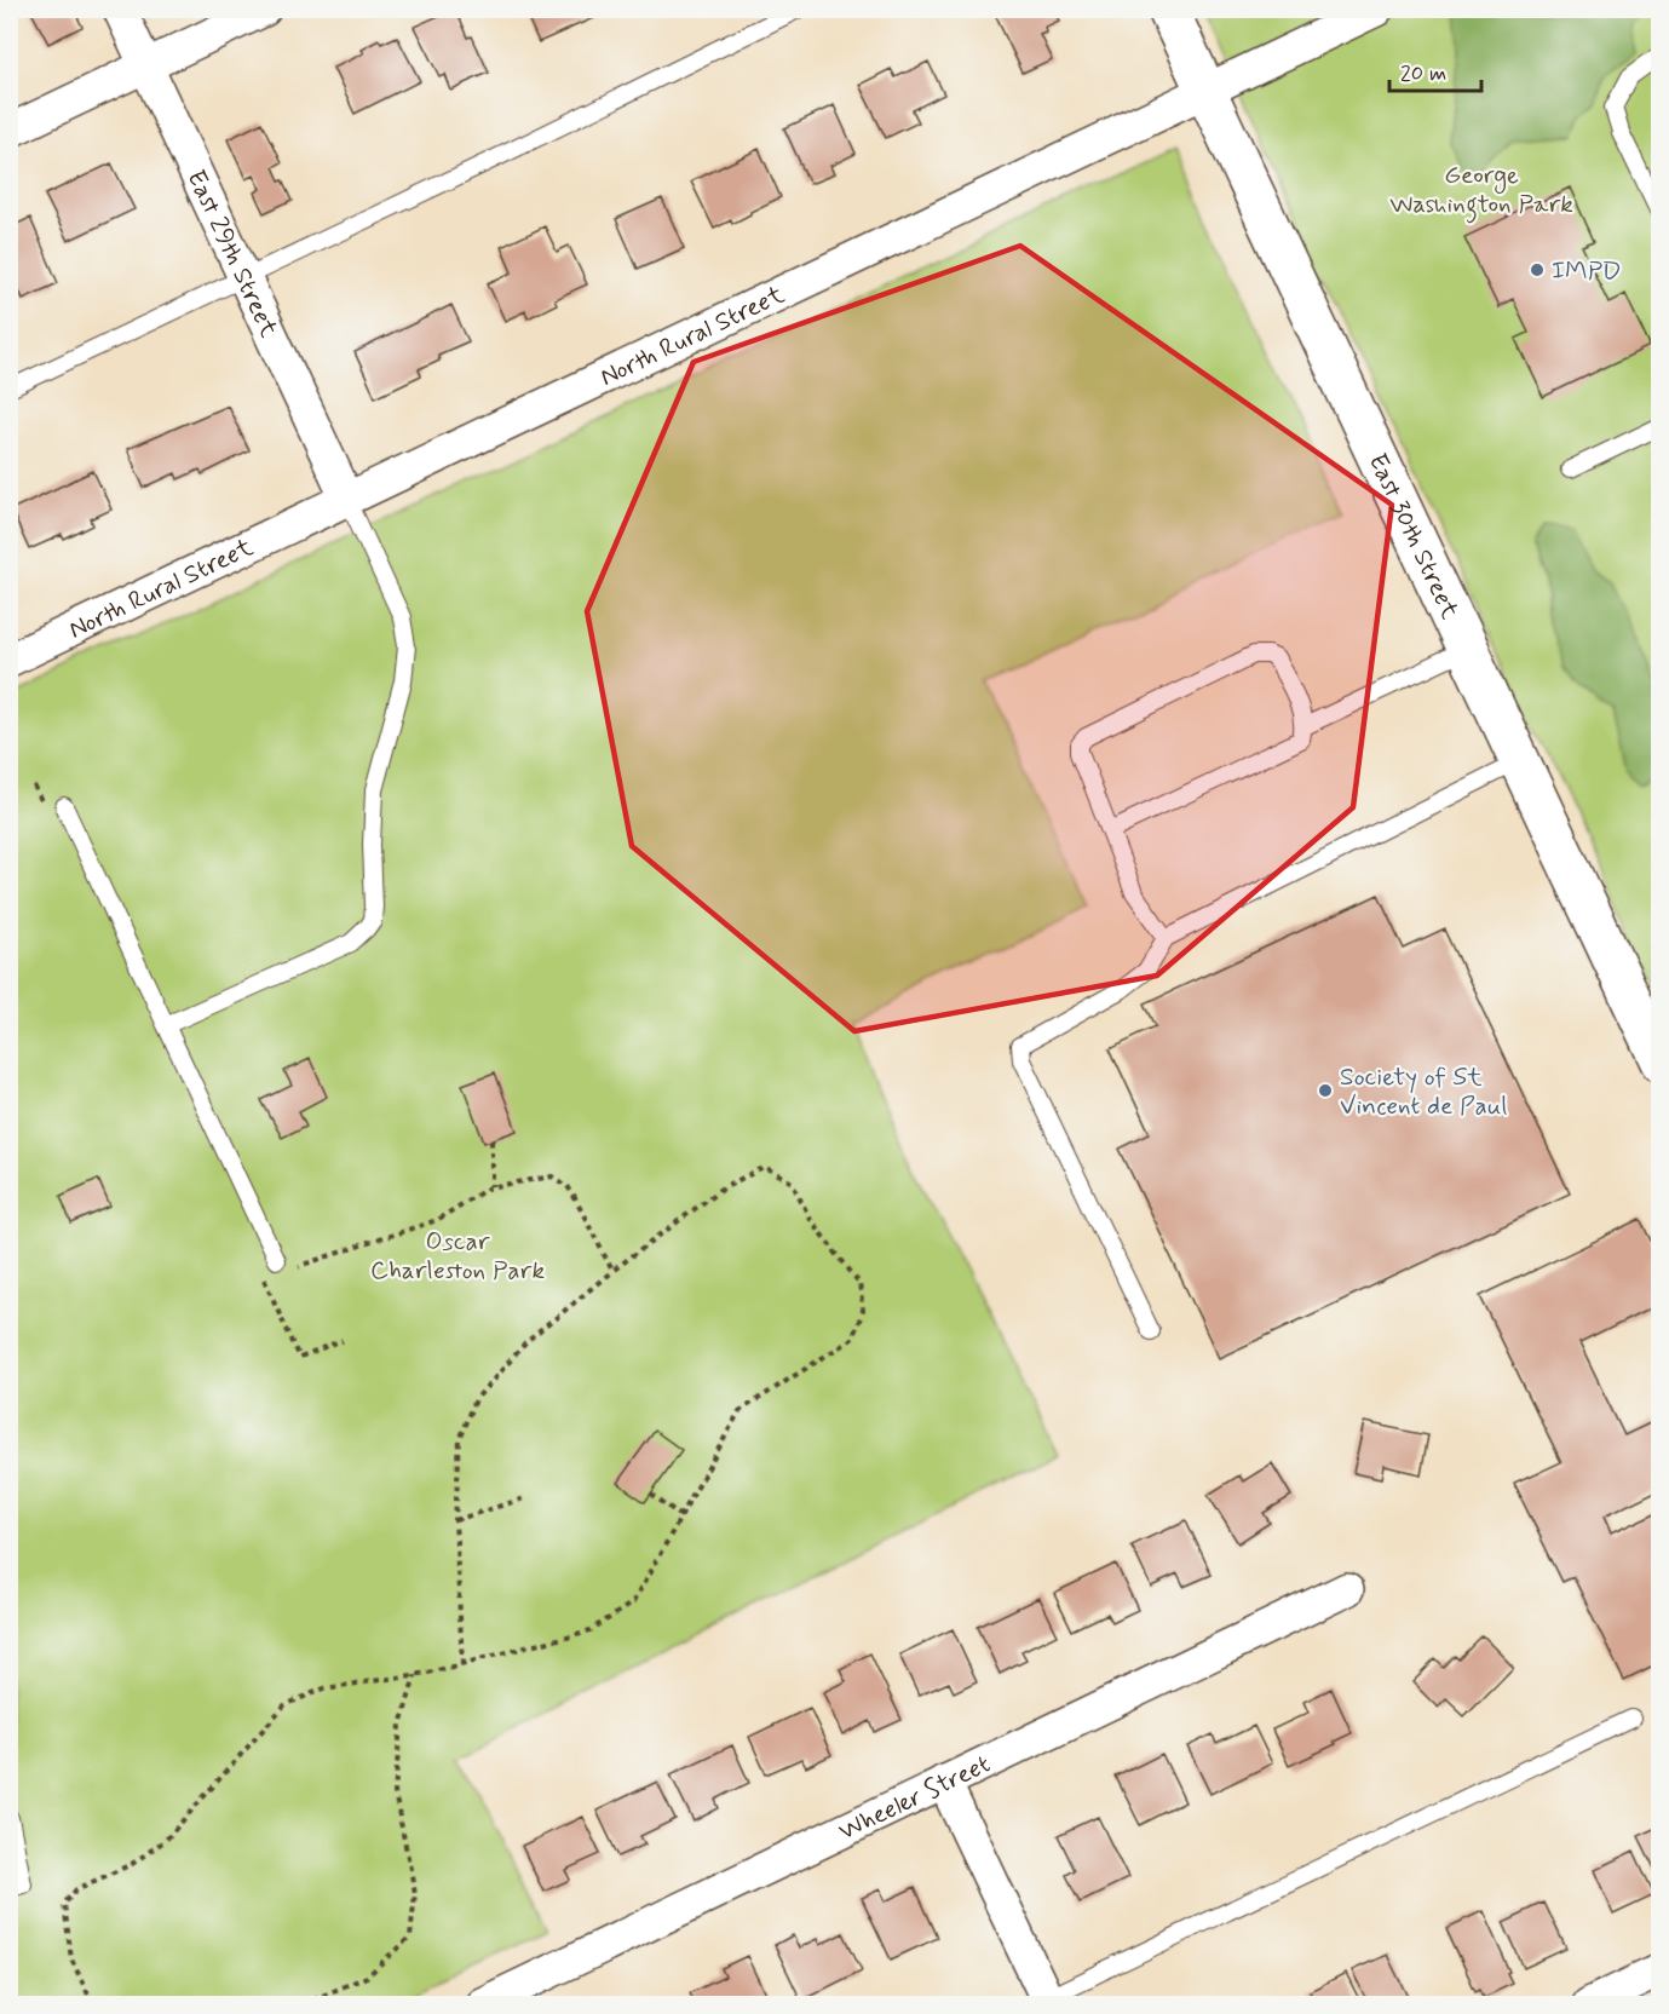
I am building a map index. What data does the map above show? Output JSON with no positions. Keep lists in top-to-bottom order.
{
  "streets": {
    "main road": ["East 30th Street"],
    "street": ["East 29th Street", "North Rural Street", "Wheeler Street"]
  },
  "crossings": [
    ["East 29th Street", "North Rural Street"],
    ["North Rural Street", "East 30th Street"]
  ],
  "parks": ["George Washington Park", "Oscar Charleston Park"],
  "places": ["IMPD", "Society of St Vincent de Paul"],
  "scale_bar": "20 m"
}
